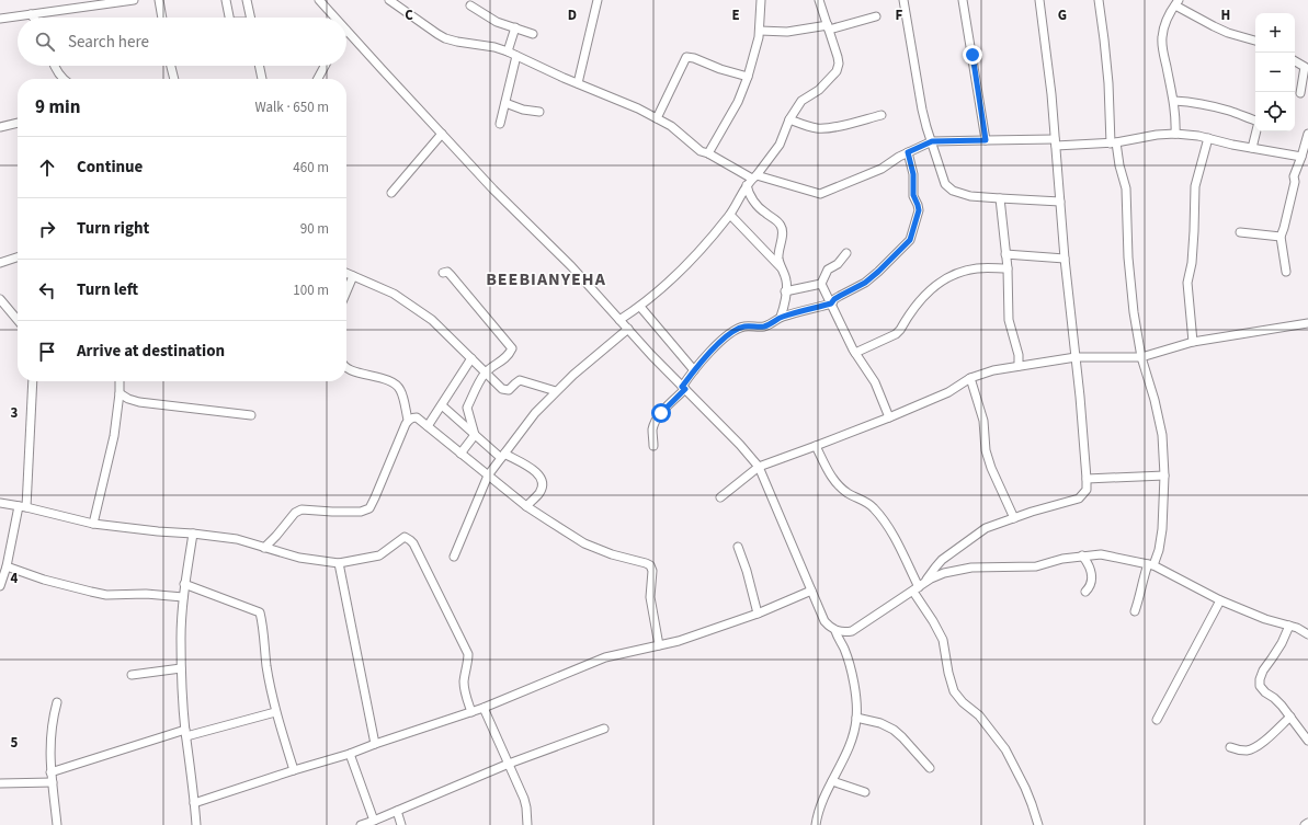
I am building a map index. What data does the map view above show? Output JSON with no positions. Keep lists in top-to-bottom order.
{
  "districts": ["BEEBIANYEHA"],
  "page": {
    "map_buttons": ["+", "−"],
    "search": "Search here",
    "heading": ["9 min", "Walk · 650 m"],
    "list": [
      ["Continue", "460 m"],
      ["Turn right", "90 m"],
      ["Turn left", "100 m"],
      "Arrive at destination"
    ]
  },
  "grid": {
    "columns": [
      "C",
      "D",
      "E",
      "F",
      "G",
      "H"
    ],
    "rows": ["3", "4", "5"]
  }
}
